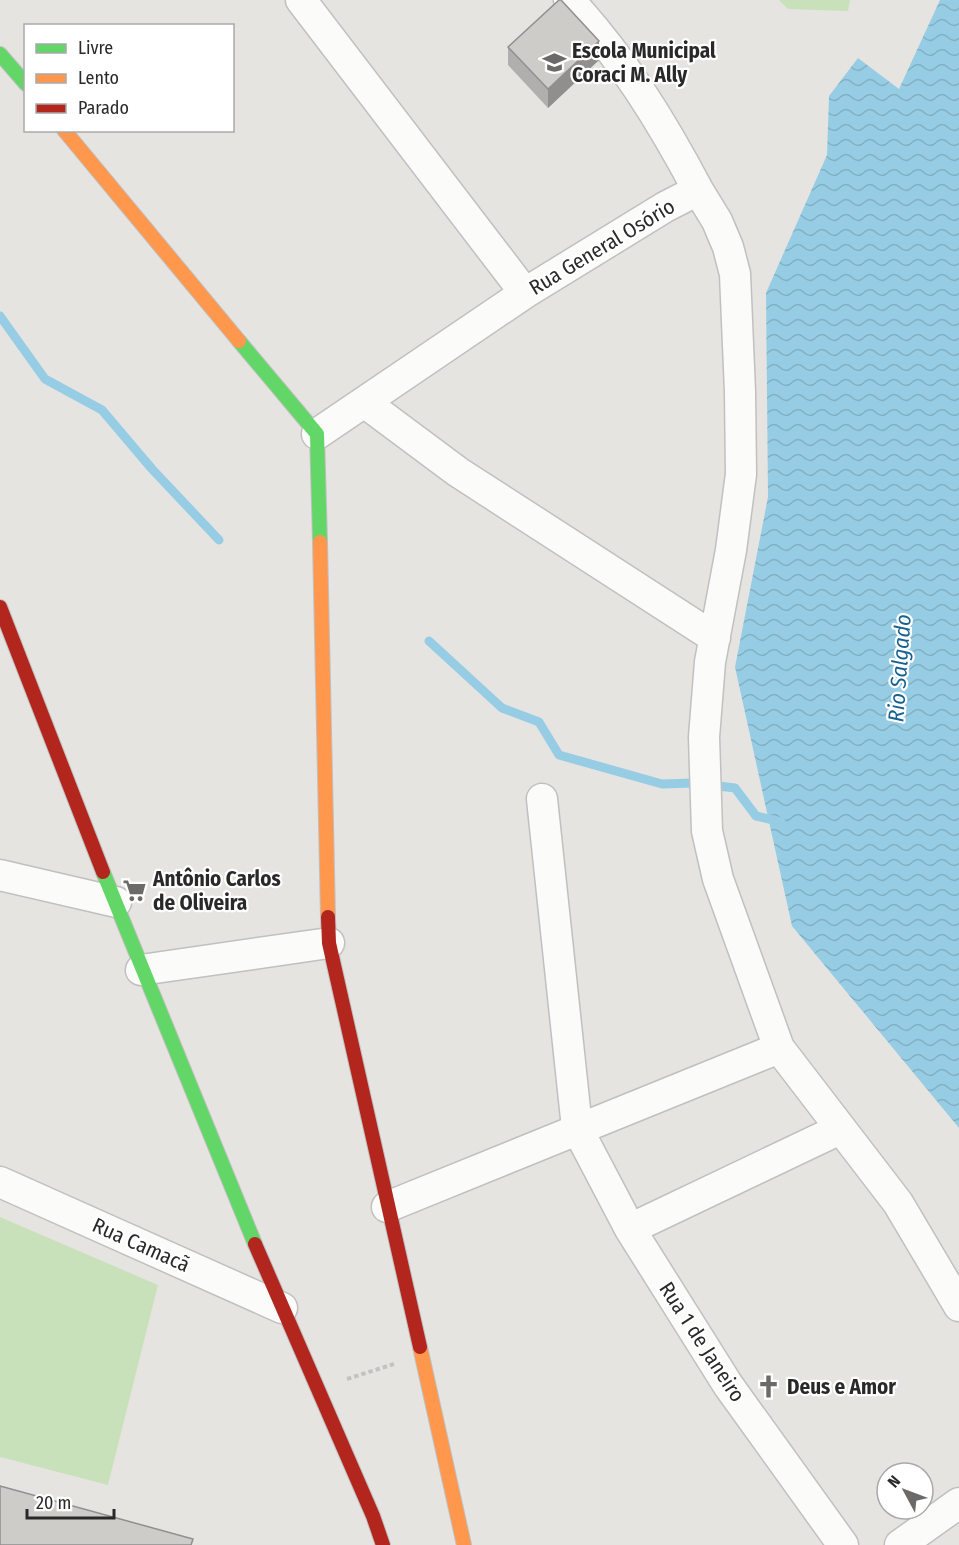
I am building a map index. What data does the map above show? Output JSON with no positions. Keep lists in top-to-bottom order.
{
  "streets": {
    "street": ["Rua General Osório", "Rua Camacã", "Rua 1 de Janeiro"]
  },
  "water": ["Rio Salgado"],
  "places": {
    "school or university": ["Escola Municipal Coraci M. Ally"],
    "supermarket": ["Antônio Carlos de Oliveira"],
    "church": ["Deus e Amor"]
  },
  "legend": ["Livre", "Lento", "Parado"],
  "scale_bar": "20 m",
  "north": "top left"
}
